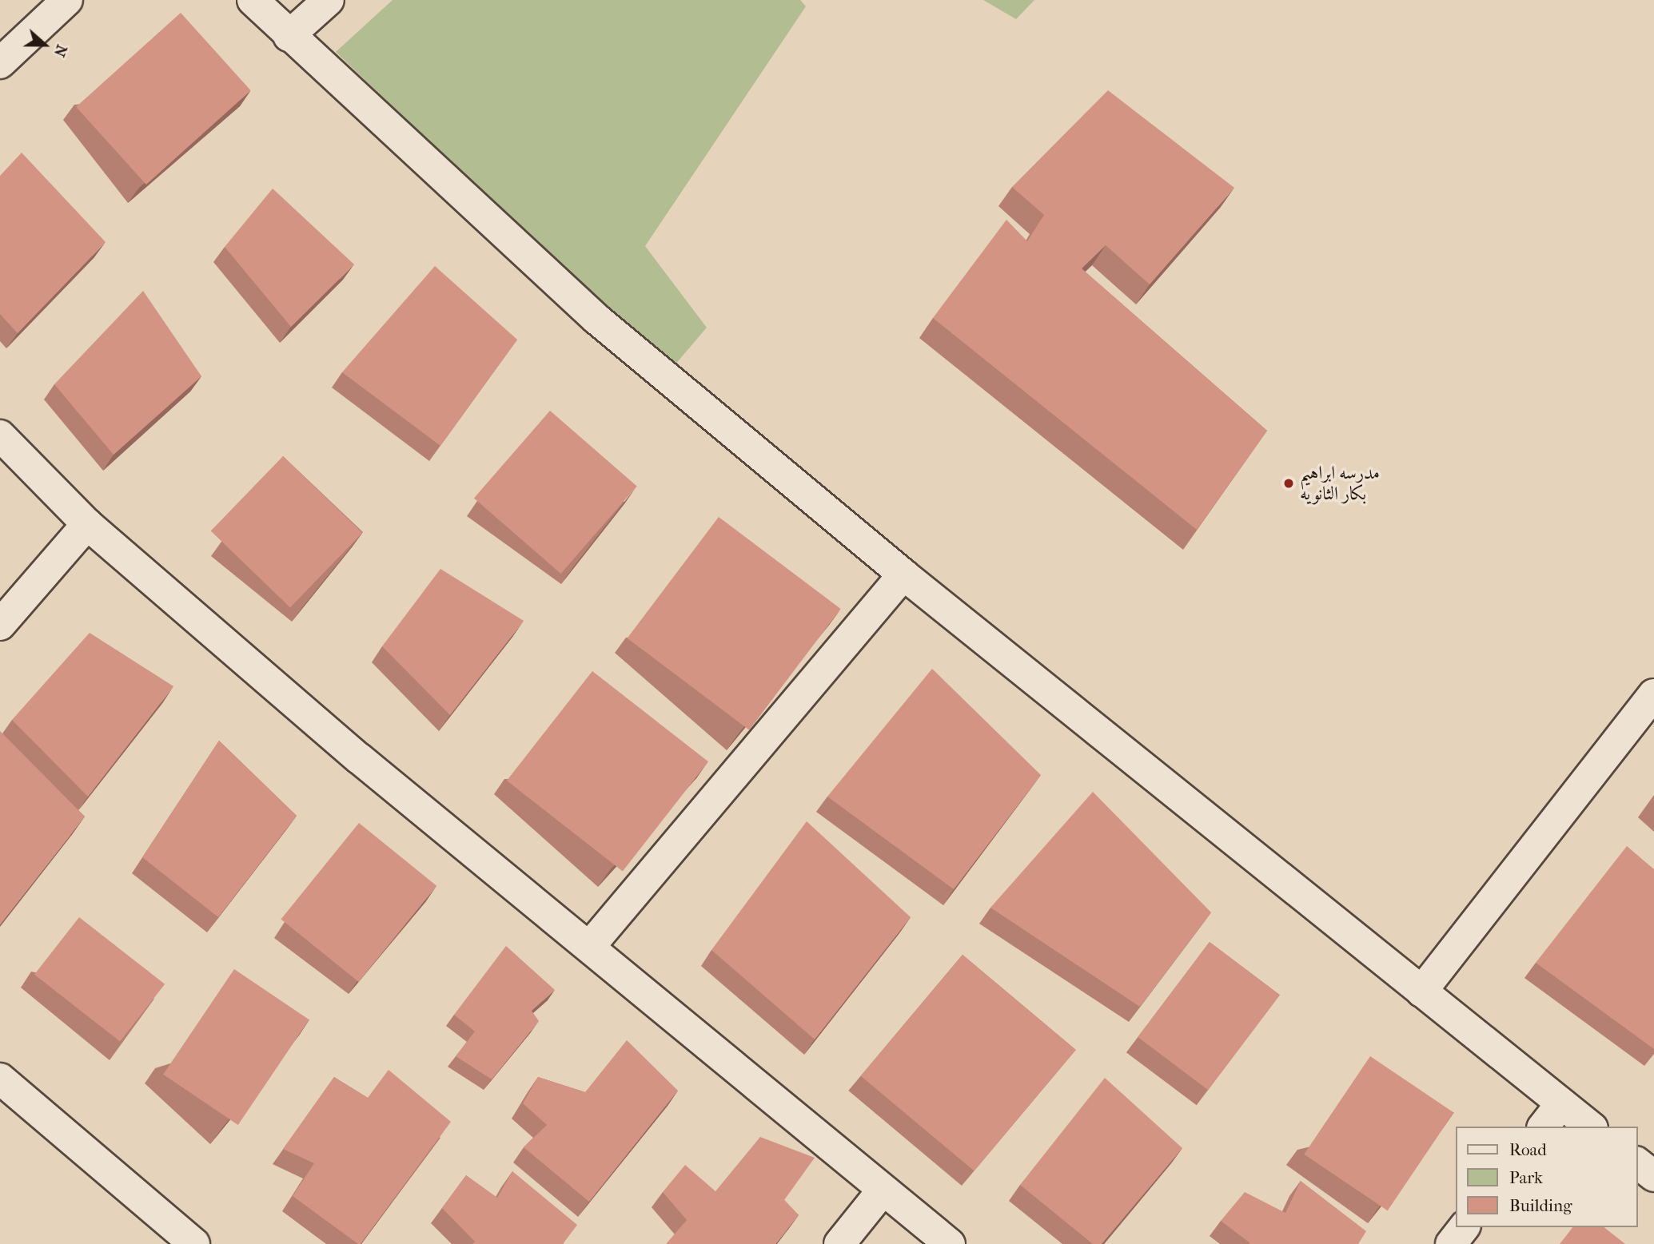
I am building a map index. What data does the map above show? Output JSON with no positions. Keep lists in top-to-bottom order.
{
  "places": ["مدرسه ابراهيم بكار الثانويه"],
  "legend": ["Road", "Park", "Building"],
  "north": "right"
}
